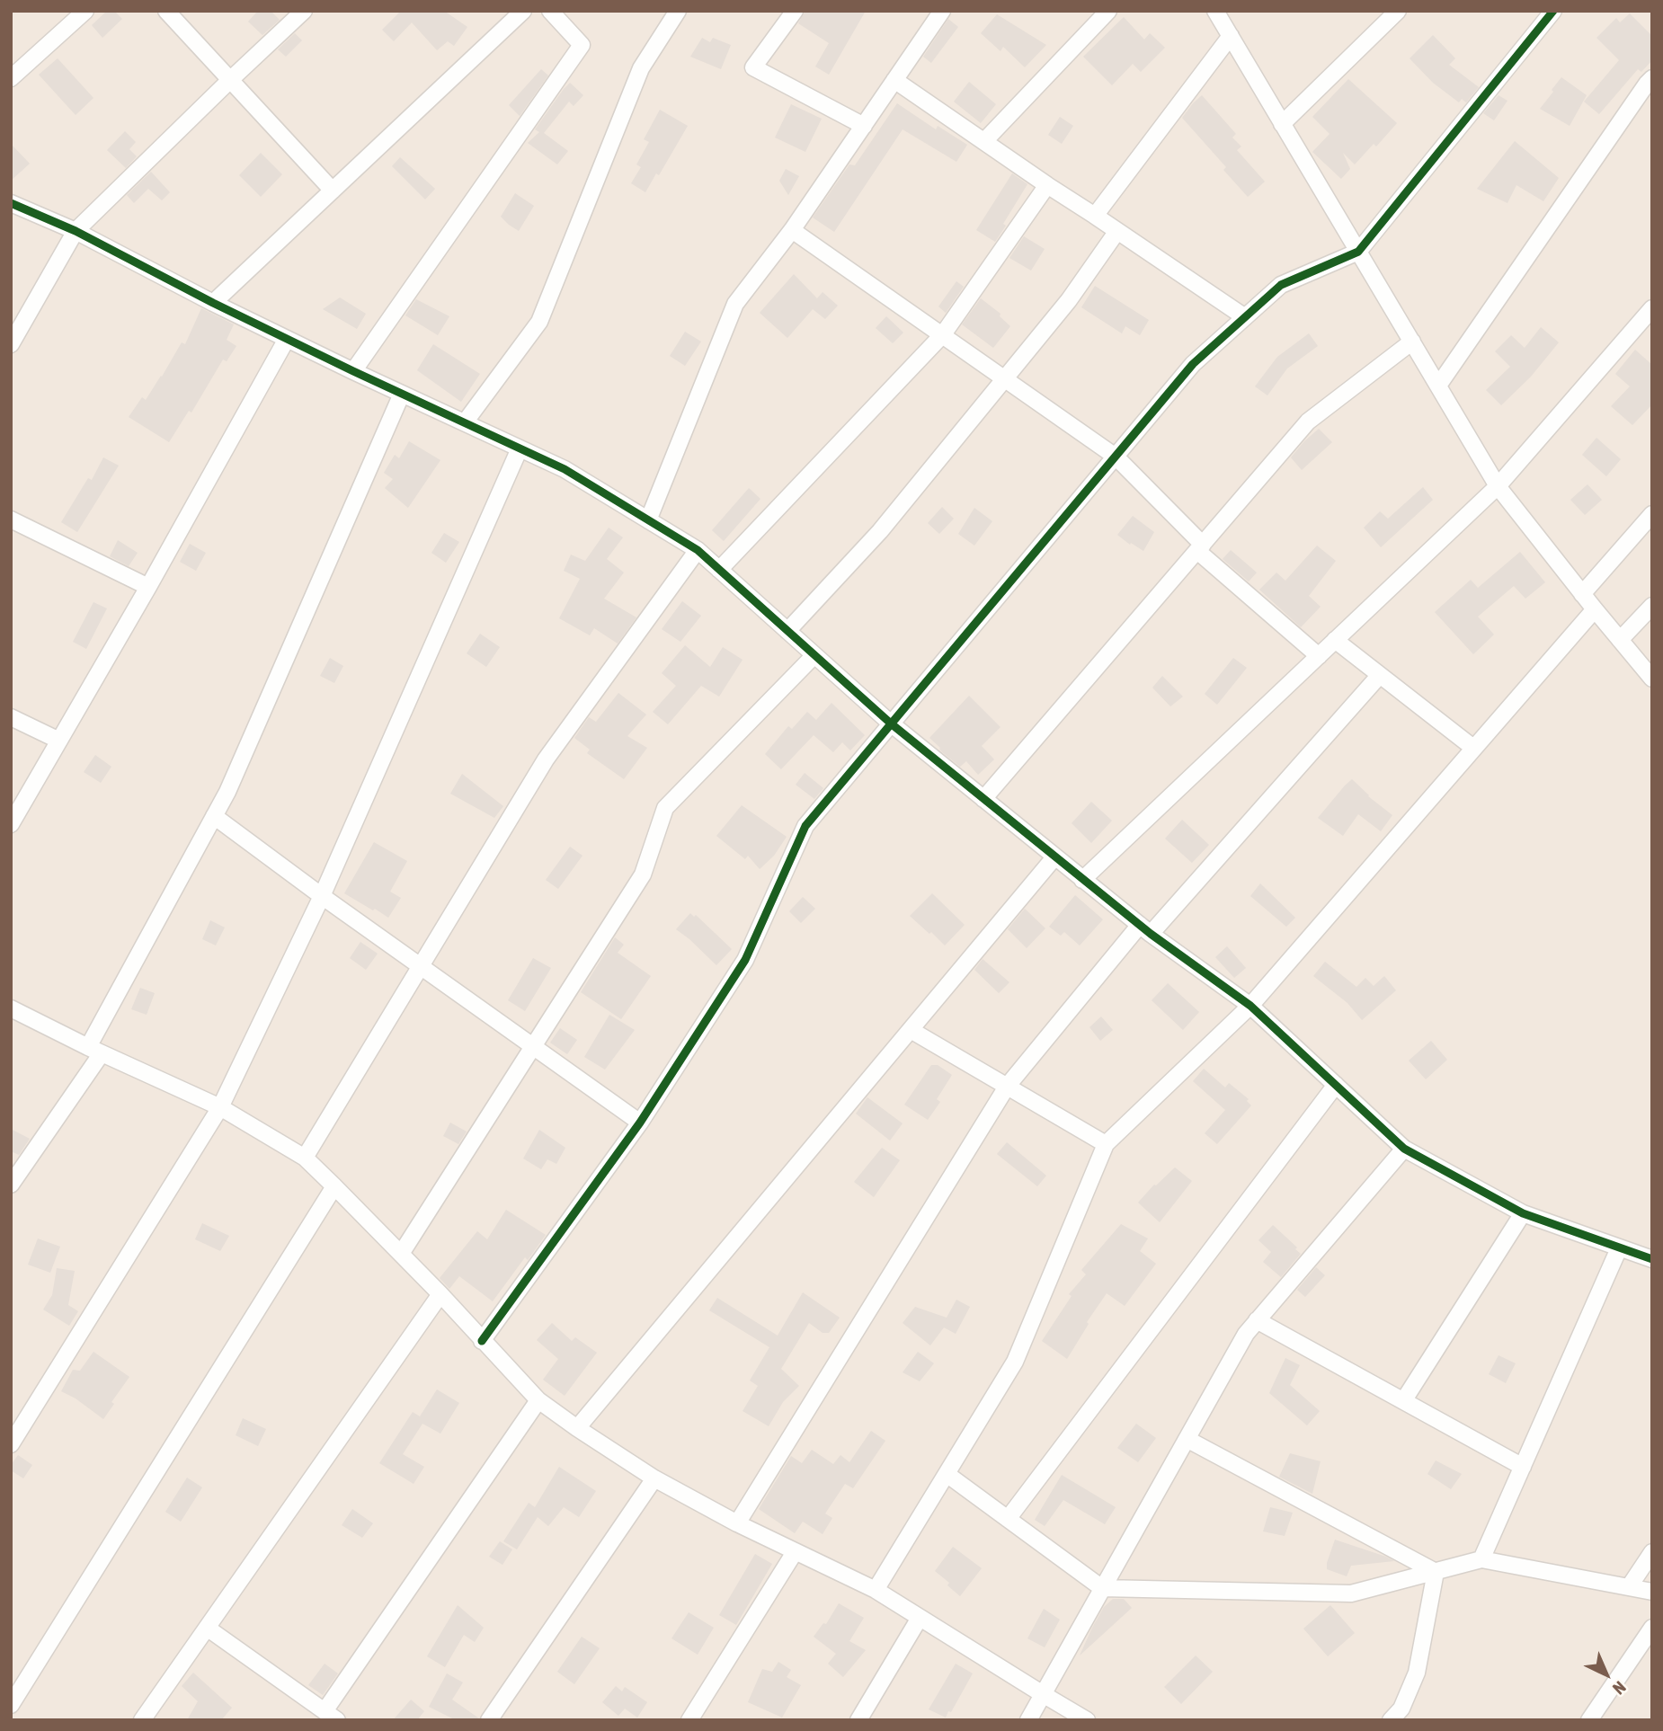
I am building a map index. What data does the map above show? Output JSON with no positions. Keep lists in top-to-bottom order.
{
  "north": "bottom right"
}
